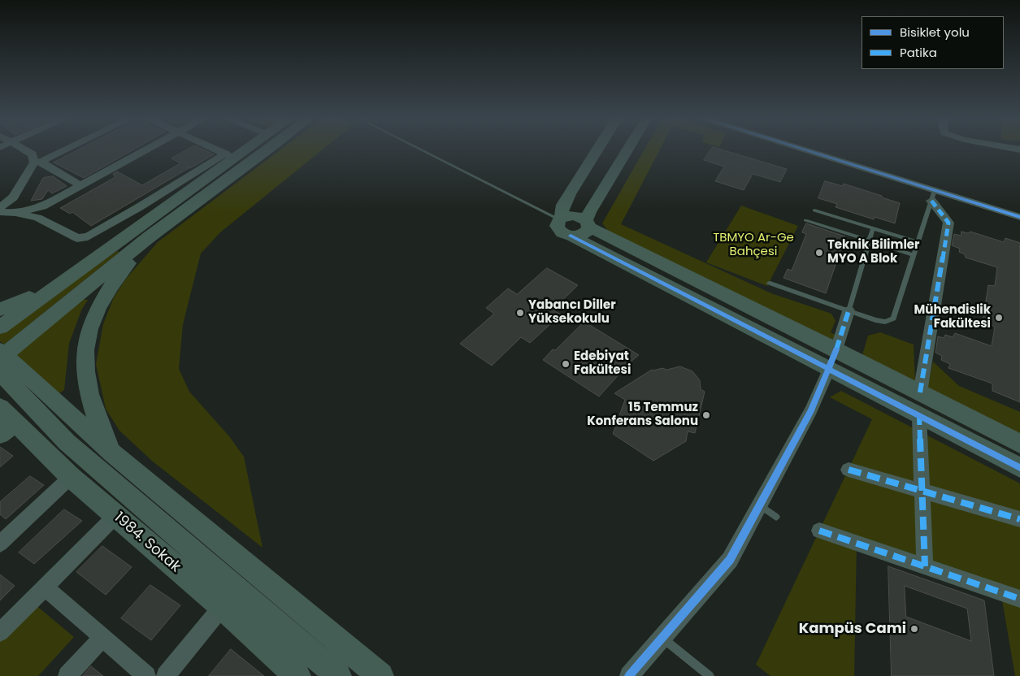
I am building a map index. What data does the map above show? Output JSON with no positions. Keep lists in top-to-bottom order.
{
  "streets": {
    "main road": ["1984. Sokak"]
  },
  "parks": ["TBMYO Ar-Ge Bahçesi"],
  "places": [
    "Teknik Bilimler MYO A Blok",
    "Yabancı Diller Yüksekokulu",
    "Mühendislik Fakültesi",
    "Edebiyat Fakültesi",
    "15 Temmuz Konferans Salonu",
    "Kampüs Cami"
  ],
  "legend": ["Bisiklet yolu", "Patika"]
}
